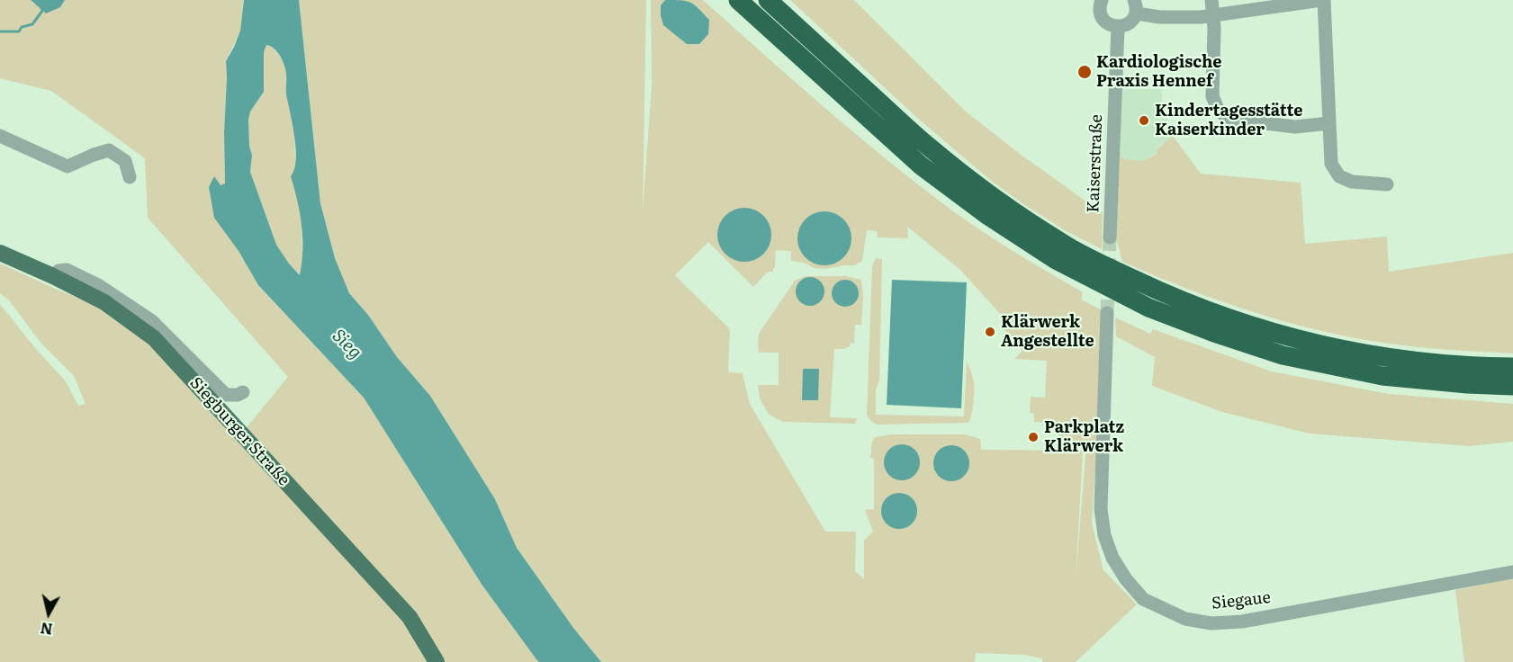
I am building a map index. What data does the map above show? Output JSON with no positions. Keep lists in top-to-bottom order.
{
  "streets": {
    "main road": ["Siegburger Straße"],
    "street": ["Kaiserstraße", "Siegaue"]
  },
  "water": ["Sieg"],
  "places": [
    "Kardiologische Praxis Hennef",
    "Kindertagesstätte Kaiserkinder",
    "Klärwerk Angestellte",
    "Parkplatz Klärwerk"
  ],
  "north": "bottom"
}
